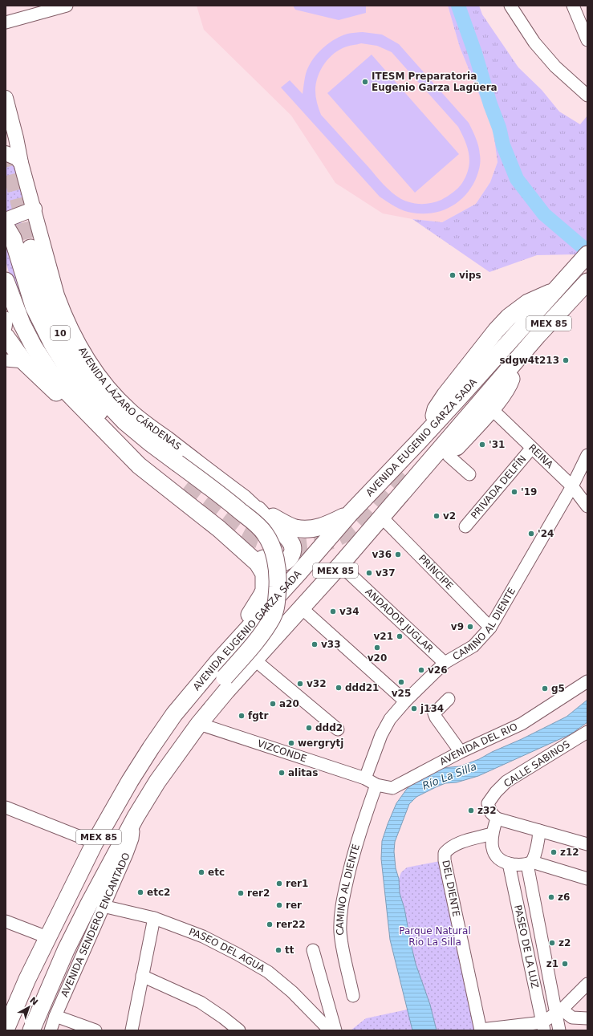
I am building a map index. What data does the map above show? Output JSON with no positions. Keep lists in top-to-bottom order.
{
  "streets": {
    "highway": [
      "MEX 85",
      "10",
      "AVENIDA LÁZARO CÁRDENAS",
      "AVENIDA EUGENIO GARZA SADA"
    ],
    "street": [
      "REINA",
      "PRIVADA DELFÍN",
      "PRÍNCIPE",
      "ANDADOR JUGLAR",
      "CAMINO AL DIENTE",
      "AVENIDA DEL RIO",
      "VIZCONDE",
      "CALLE SABINOS",
      "DEL DIENTE",
      "AVENIDA SENDERO ENCANTADO",
      "PASEO DE LA LUZ",
      "PASEO DEL AGUA"
    ]
  },
  "crossings": [
    ["10", "AVENIDA LÁZARO CÁRDENAS"],
    ["10", "AVENIDA EUGENIO GARZA SADA"],
    ["AVENIDA EUGENIO GARZA SADA", "PRÍNCIPE"],
    ["AVENIDA EUGENIO GARZA SADA", "ANDADOR JUGLAR"],
    ["AVENIDA EUGENIO GARZA SADA", "VIZCONDE"],
    ["AVENIDA EUGENIO GARZA SADA", "AVENIDA SENDERO ENCANTADO"],
    ["REINA", "PRIVADA DELFÍN"],
    ["REINA", "CAMINO AL DIENTE"],
    ["PRÍNCIPE", "CAMINO AL DIENTE"],
    ["ANDADOR JUGLAR", "CAMINO AL DIENTE"],
    ["CAMINO AL DIENTE", "AVENIDA DEL RIO"],
    ["CAMINO AL DIENTE", "VIZCONDE"],
    ["AVENIDA DEL RIO", "VIZCONDE"],
    ["CALLE SABINOS", "DEL DIENTE"],
    ["CALLE SABINOS", "PASEO DE LA LUZ"],
    ["DEL DIENTE", "PASEO DE LA LUZ"],
    ["AVENIDA SENDERO ENCANTADO", "PASEO DEL AGUA"]
  ],
  "water": ["Río La Silla"],
  "parks": ["Parque Natural Rio La Silla"],
  "places": [
    "ITESM Preparatoria Eugenio Garza Lagüera",
    "vips",
    "sdgw4t213",
    "'31",
    "'19",
    "v2",
    "'24",
    "v36",
    "v37",
    "v34",
    "v9",
    "v21",
    "v33",
    "v20",
    "v26",
    "v25",
    "v32",
    "ddd21",
    "g5",
    "a20",
    "j134",
    "fgtr",
    "ddd2",
    "wergrytj",
    "alitas",
    "z32",
    "z12",
    "etc",
    "rer1",
    "etc2",
    "rer2",
    "z6",
    "rer",
    "rer22",
    "z2",
    "tt",
    "z1"
  ],
  "north": "top right"
}
